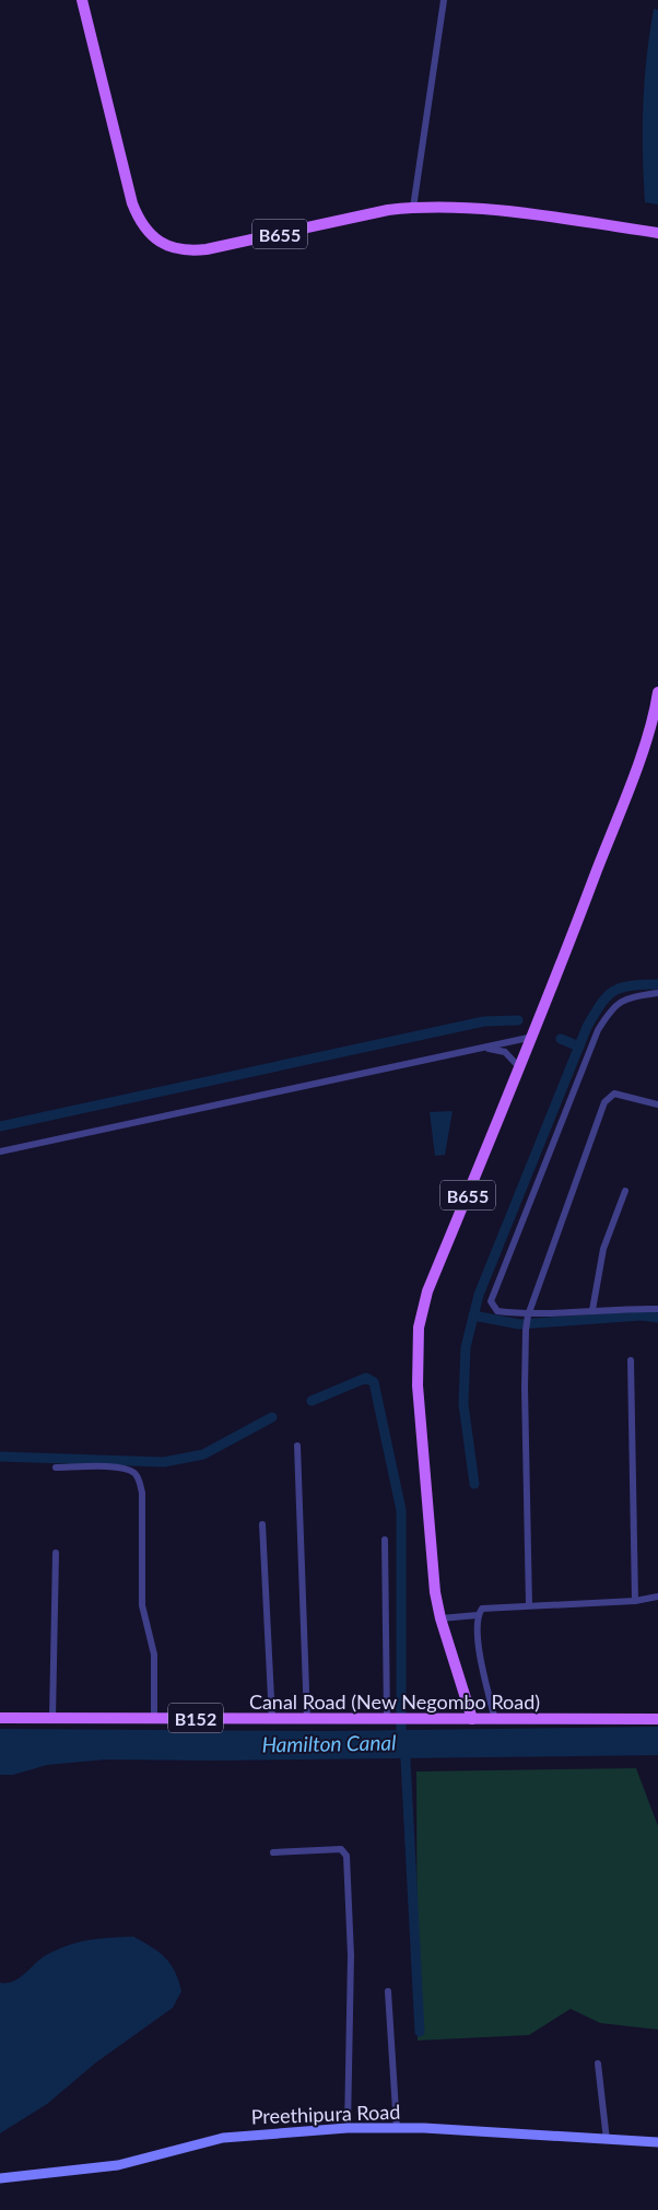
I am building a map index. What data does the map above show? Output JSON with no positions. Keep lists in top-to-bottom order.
{
  "streets": {
    "main road": ["B655", "Canal Road (New Negombo Road)", "B152"],
    "street": ["Preethipura Road"]
  },
  "crossings": [
    ["B655", "Canal Road (New Negombo Road)"]
  ],
  "water": ["Hamilton Canal"]
}
